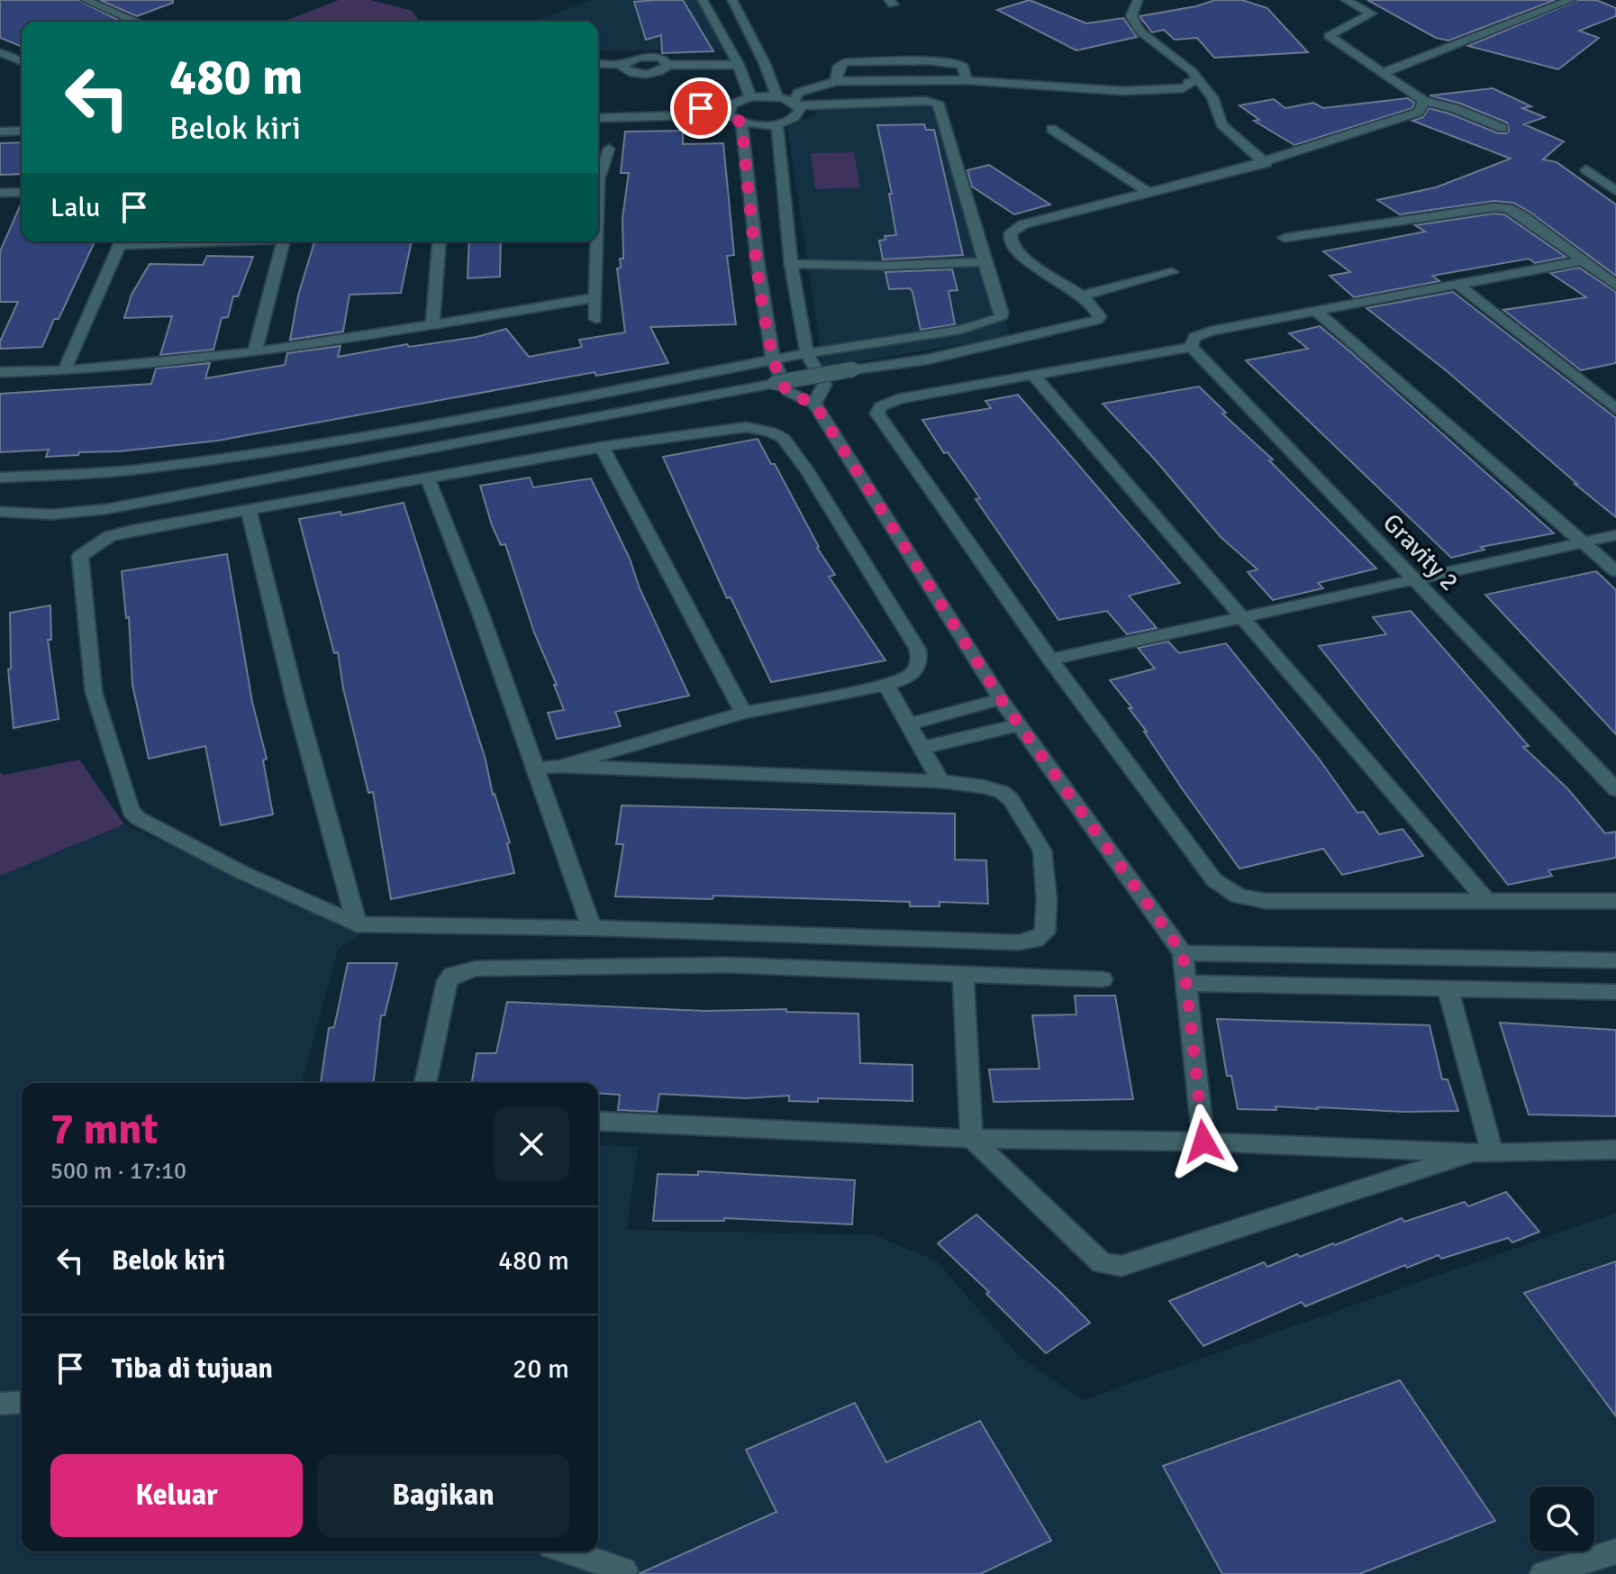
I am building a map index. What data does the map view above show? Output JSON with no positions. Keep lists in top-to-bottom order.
{
  "streets": {
    "street": ["Gravity 2"]
  },
  "page": {
    "turn": ["480 m", "Belok kiri"],
    "then": "Lalu",
    "heading": ["7 mnt", "500 m · 17:10"],
    "list": [
      {
        "name": "Belok kiri",
        "value": "480 m"
      },
      {
        "name": "Tiba di tujuan",
        "value": "20 m"
      }
    ],
    "buttons": ["Keluar", "Bagikan"]
  }
}
